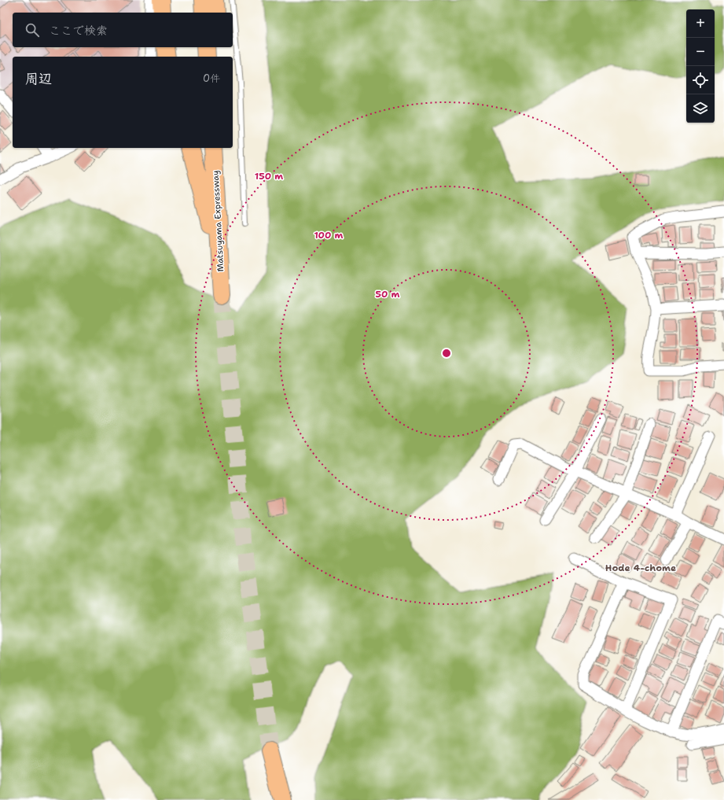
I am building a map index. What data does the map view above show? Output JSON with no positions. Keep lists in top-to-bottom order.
{
  "streets": {
    "highway": ["Matsuyama Expressway"]
  },
  "districts": ["Hode 4-chome"],
  "page": {
    "map_buttons": ["+", "−"],
    "search": "ここで検索",
    "heading": ["周辺", "0件"]
  },
  "rings": ["150 m", "100 m", "50 m"]
}
